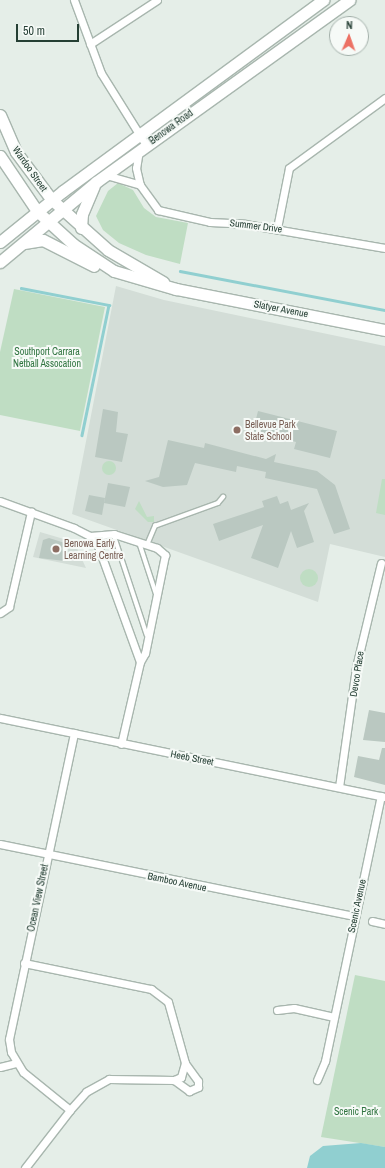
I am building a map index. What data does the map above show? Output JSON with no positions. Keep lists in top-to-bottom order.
{
  "streets": {
    "main road": ["Benowa Road", "Wardoo Street", "Slatyer Avenue"],
    "street": [
      "Summer Drive",
      "Devco Place",
      "Heeb Street",
      "Bamboo Avenue",
      "Ocean View Street",
      "Scenic Avenue"
    ]
  },
  "crossings": [
    ["Benowa Road", "Wardoo Street"],
    ["Benowa Road", "Summer Drive"],
    ["Benowa Road", "Slatyer Avenue"],
    ["Wardoo Street", "Slatyer Avenue"],
    ["Devco Place", "Heeb Street"],
    ["Heeb Street", "Ocean View Street"],
    ["Heeb Street", "Scenic Avenue"],
    ["Bamboo Avenue", "Ocean View Street"],
    ["Bamboo Avenue", "Scenic Avenue"]
  ],
  "parks": ["Southport Carrara Netball Assocation", "Scenic Park"],
  "places": ["Bellevue Park State School", "Benowa Early Learning Centre"],
  "scale_bar": "50 m",
  "north": "top"
}
